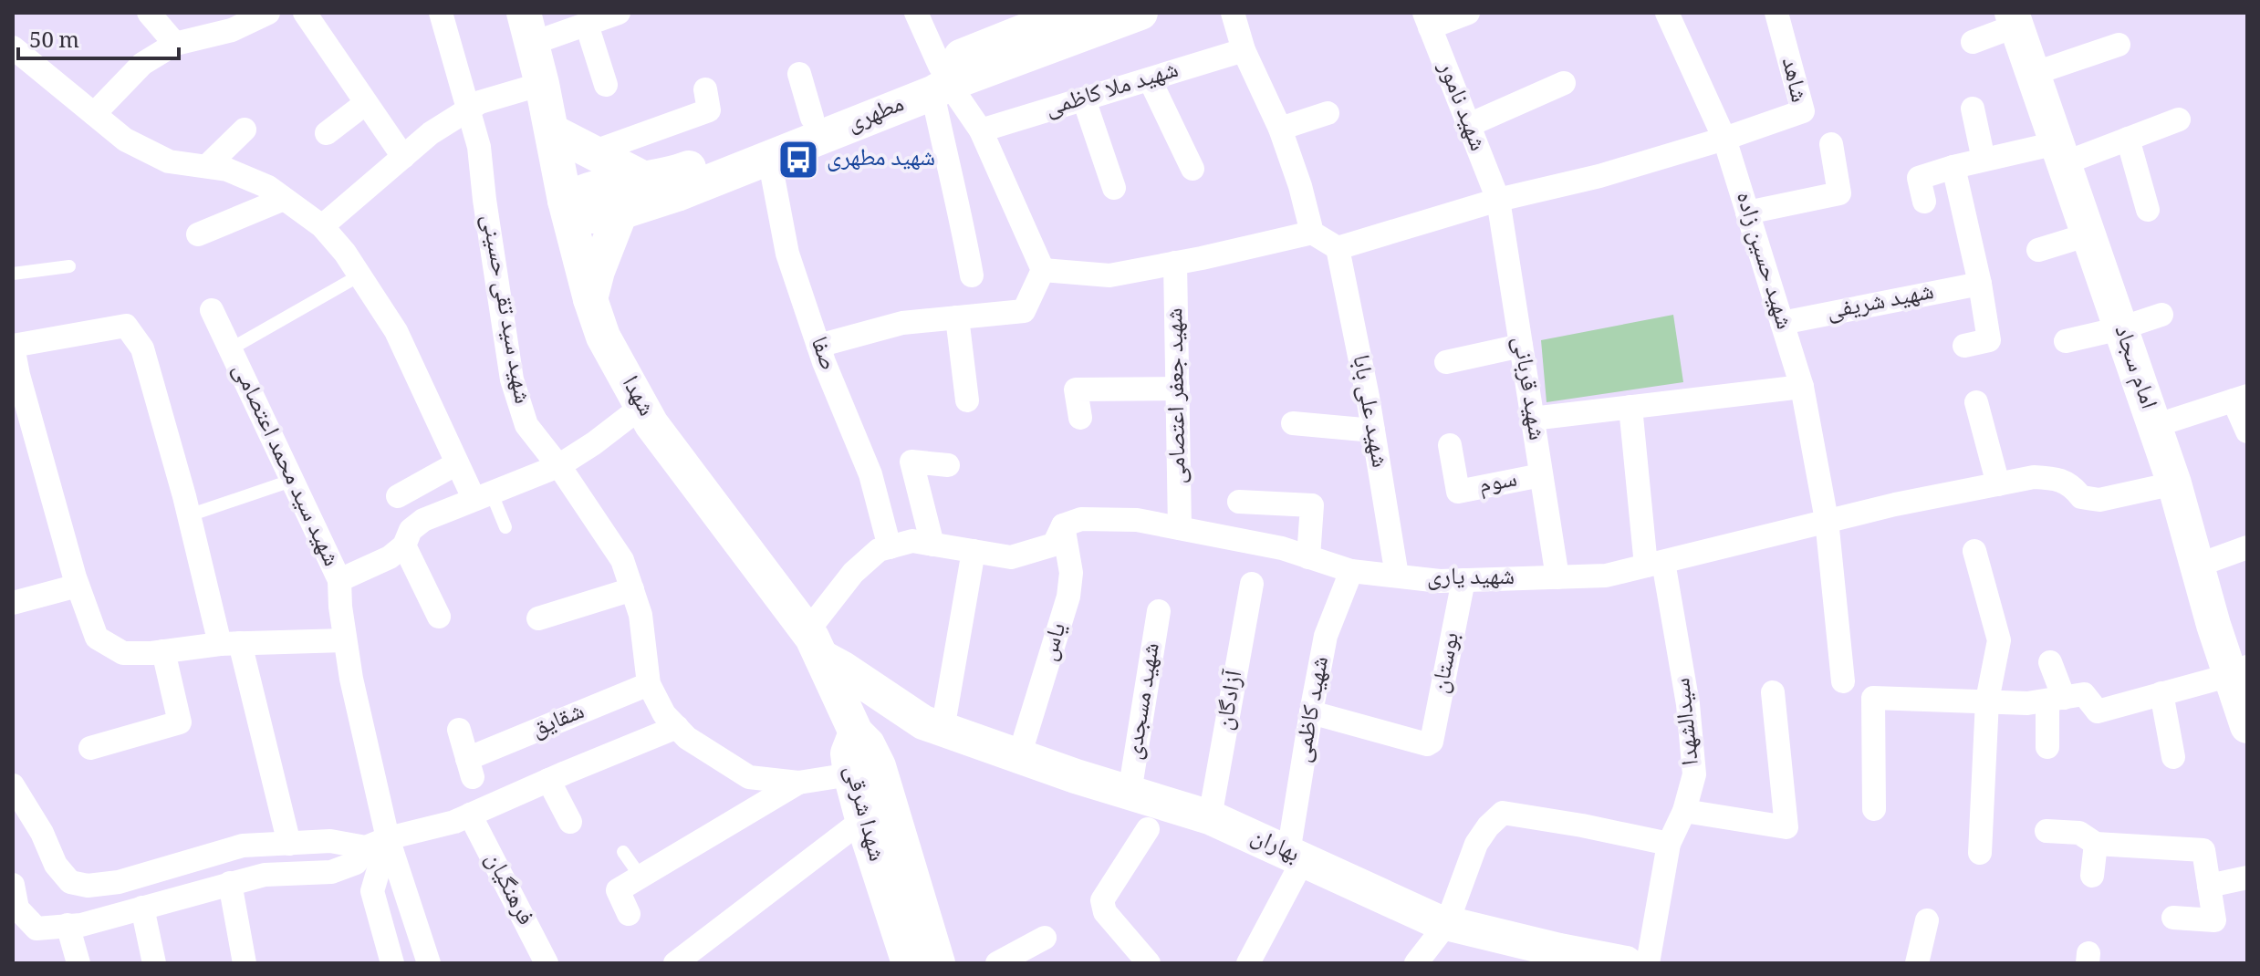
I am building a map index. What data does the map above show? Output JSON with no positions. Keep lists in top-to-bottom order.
{
  "streets": {
    "main road": [
      "مطهری",
      "امام سجاد",
      "شهدا",
      "شهدا شرقی",
      "بهاران"
    ],
    "street": [
      "شاهد",
      "شهید ملا کاظمی",
      "شهید نامور",
      "شهید حسین زاده",
      "شهید شریفی",
      "شهید سید تقی حسینی",
      "صفا",
      "شهید قربانی",
      "شهید جعفر اعتصامی",
      "شهید علی بابا",
      "شهید سید محمد اعتصامی",
      "سوم",
      "شهید یاری",
      "یاس",
      "بوستان",
      "آزادگان",
      "شهید مسجدی",
      "شهید کاظمی",
      "شقایق",
      "سیدالشهدا",
      "فرهنگیان"
    ]
  },
  "crossings": [
    ["شاهد", "شهید حسین زاده"],
    ["شهید نامور", "شهید قربانی"],
    ["مطهری", "صفا"],
    ["مطهری", "شهدا"],
    ["شهید حسین زاده", "شهید شریفی"],
    ["شهید حسین زاده", "شهید یاری"],
    ["شهید سید تقی حسینی", "شقایق"],
    ["شهید سید تقی حسینی", "شهدا شرقی"],
    ["امام سجاد", "شهید یاری"],
    ["شهید قربانی", "سوم"],
    ["شهید قربانی", "شهید یاری"],
    ["شهید جعفر اعتصامی", "شهید یاری"],
    ["شهدا", "شهدا شرقی"],
    ["شهید علی بابا", "شهید یاری"],
    ["شهید یاری", "یاس"],
    ["شهید یاری", "بوستان"],
    ["شهید یاری", "شهید کاظمی"],
    ["شهید یاری", "سیدالشهدا"],
    ["یاس", "بهاران"],
    ["بوستان", "شهید کاظمی"],
    ["آزادگان", "بهاران"],
    ["شهید مسجدی", "بهاران"],
    ["شهید کاظمی", "بهاران"]
  ],
  "places": {
    "bus stop": ["شهید مطهری"]
  },
  "scale_bar": "50 m"
}
